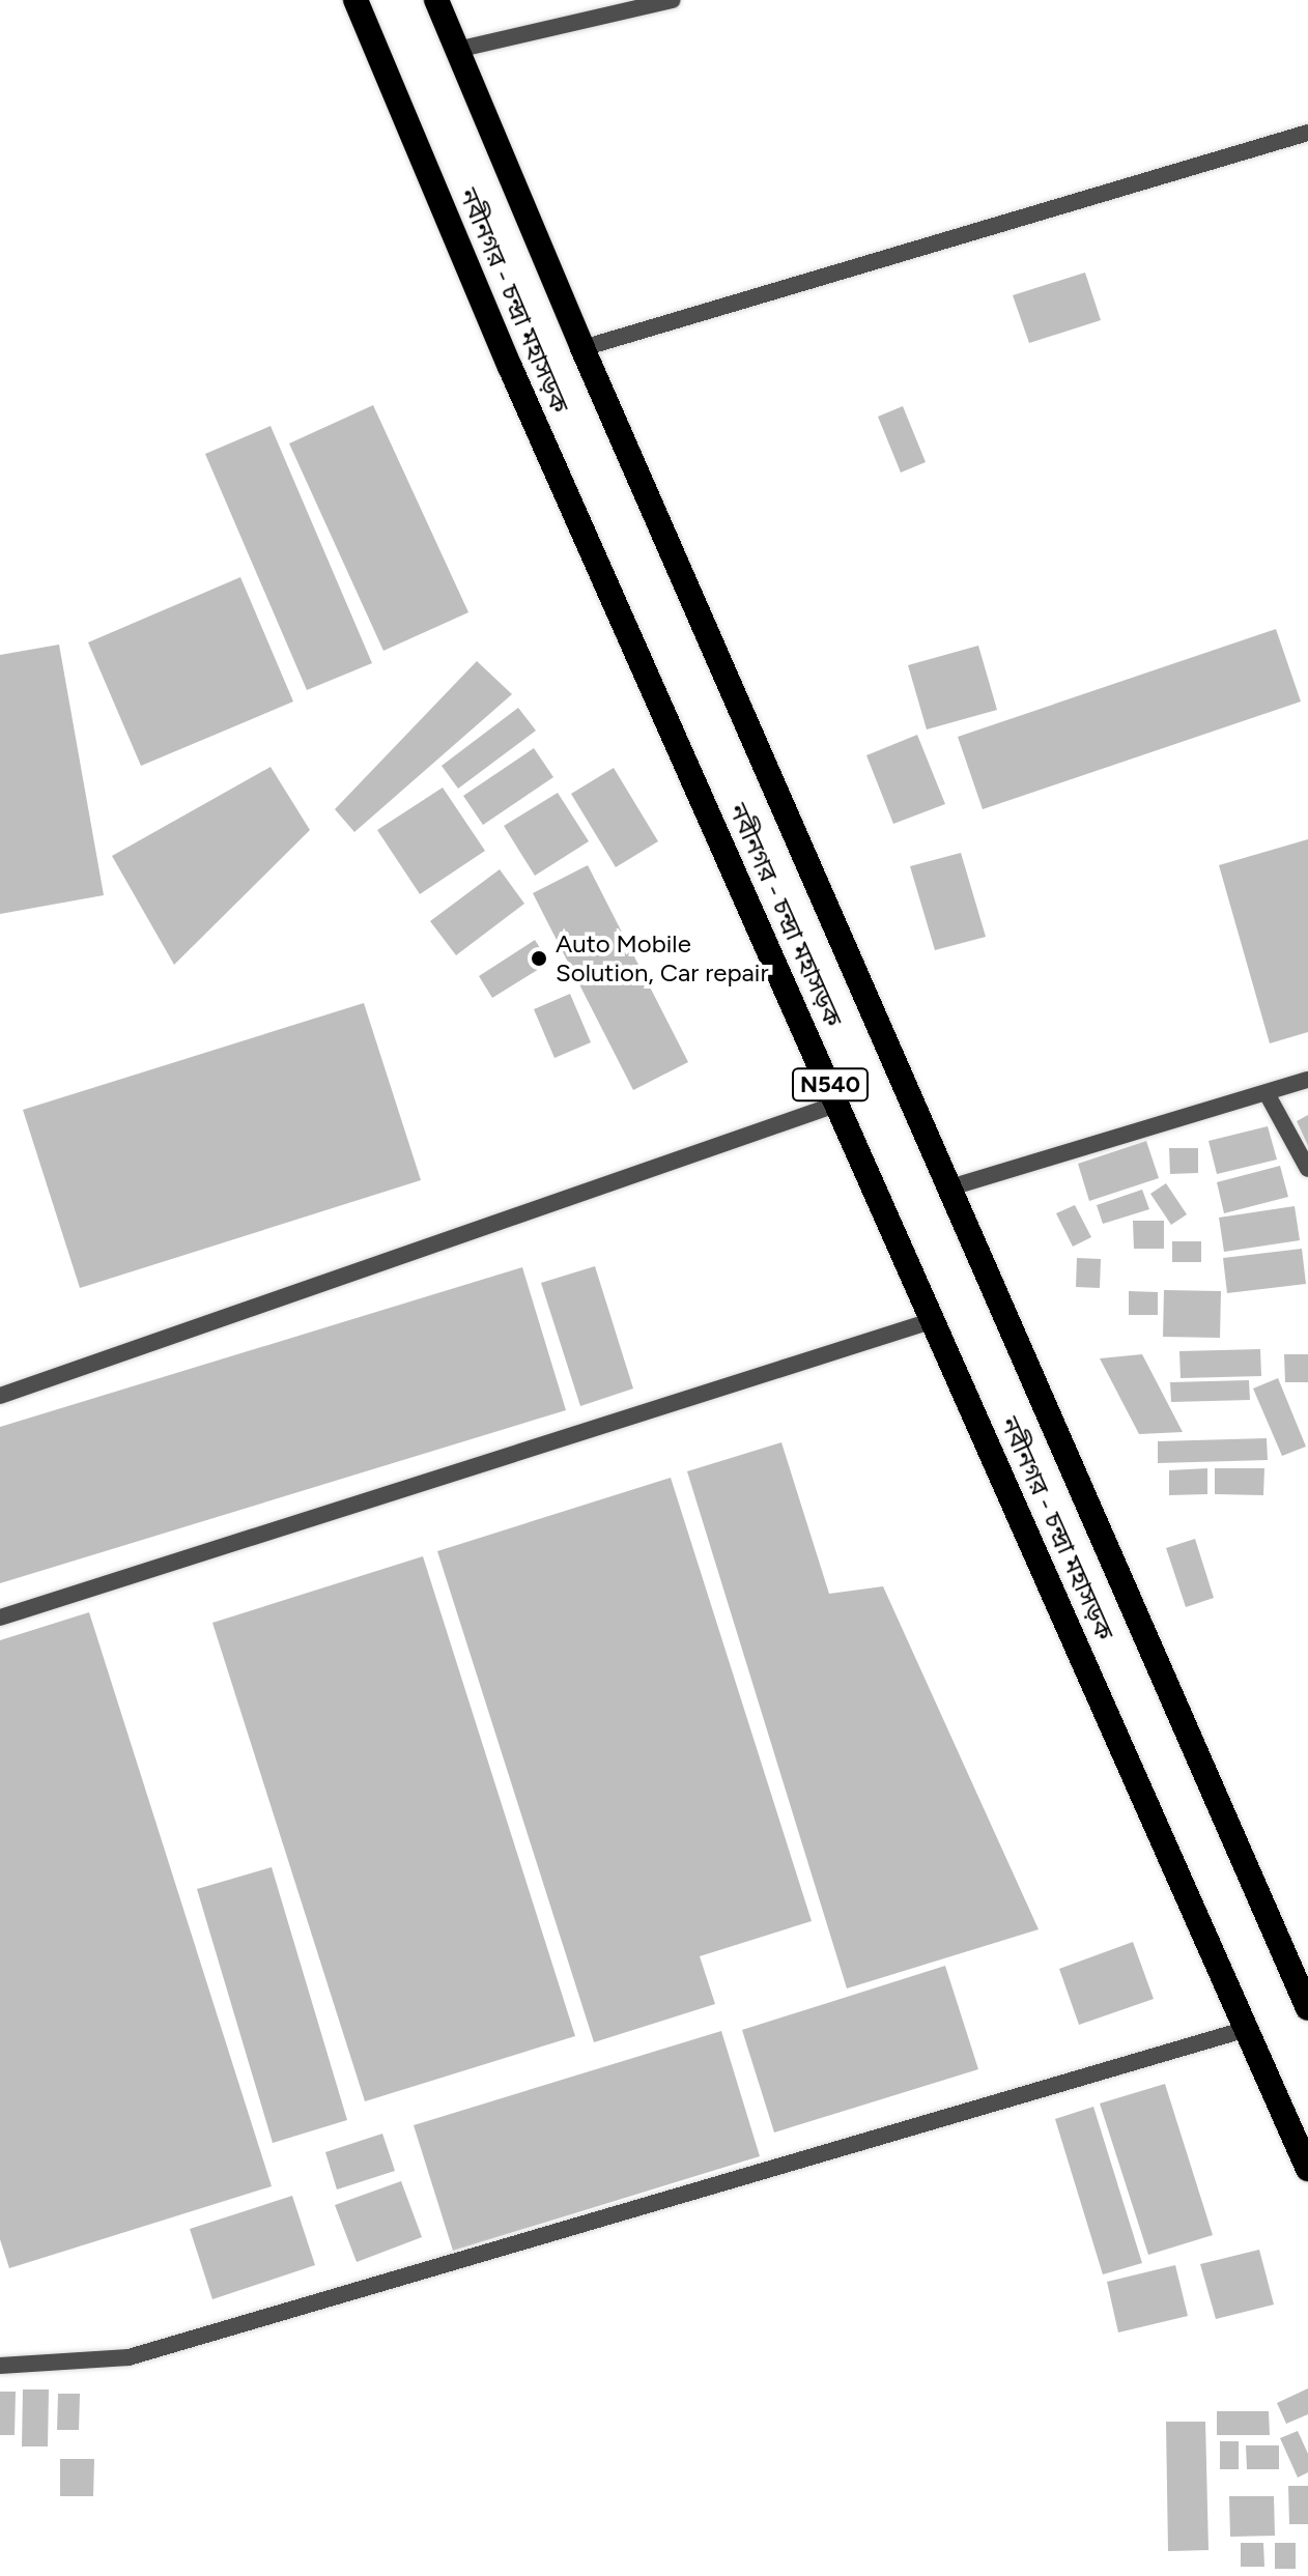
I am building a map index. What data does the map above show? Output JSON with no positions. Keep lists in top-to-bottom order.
{
  "streets": {
    "highway": ["নবীনগর - চন্দ্রা মহাসড়ক", "N540"]
  },
  "places": ["Auto Mobile Solution, Car repair"]
}
